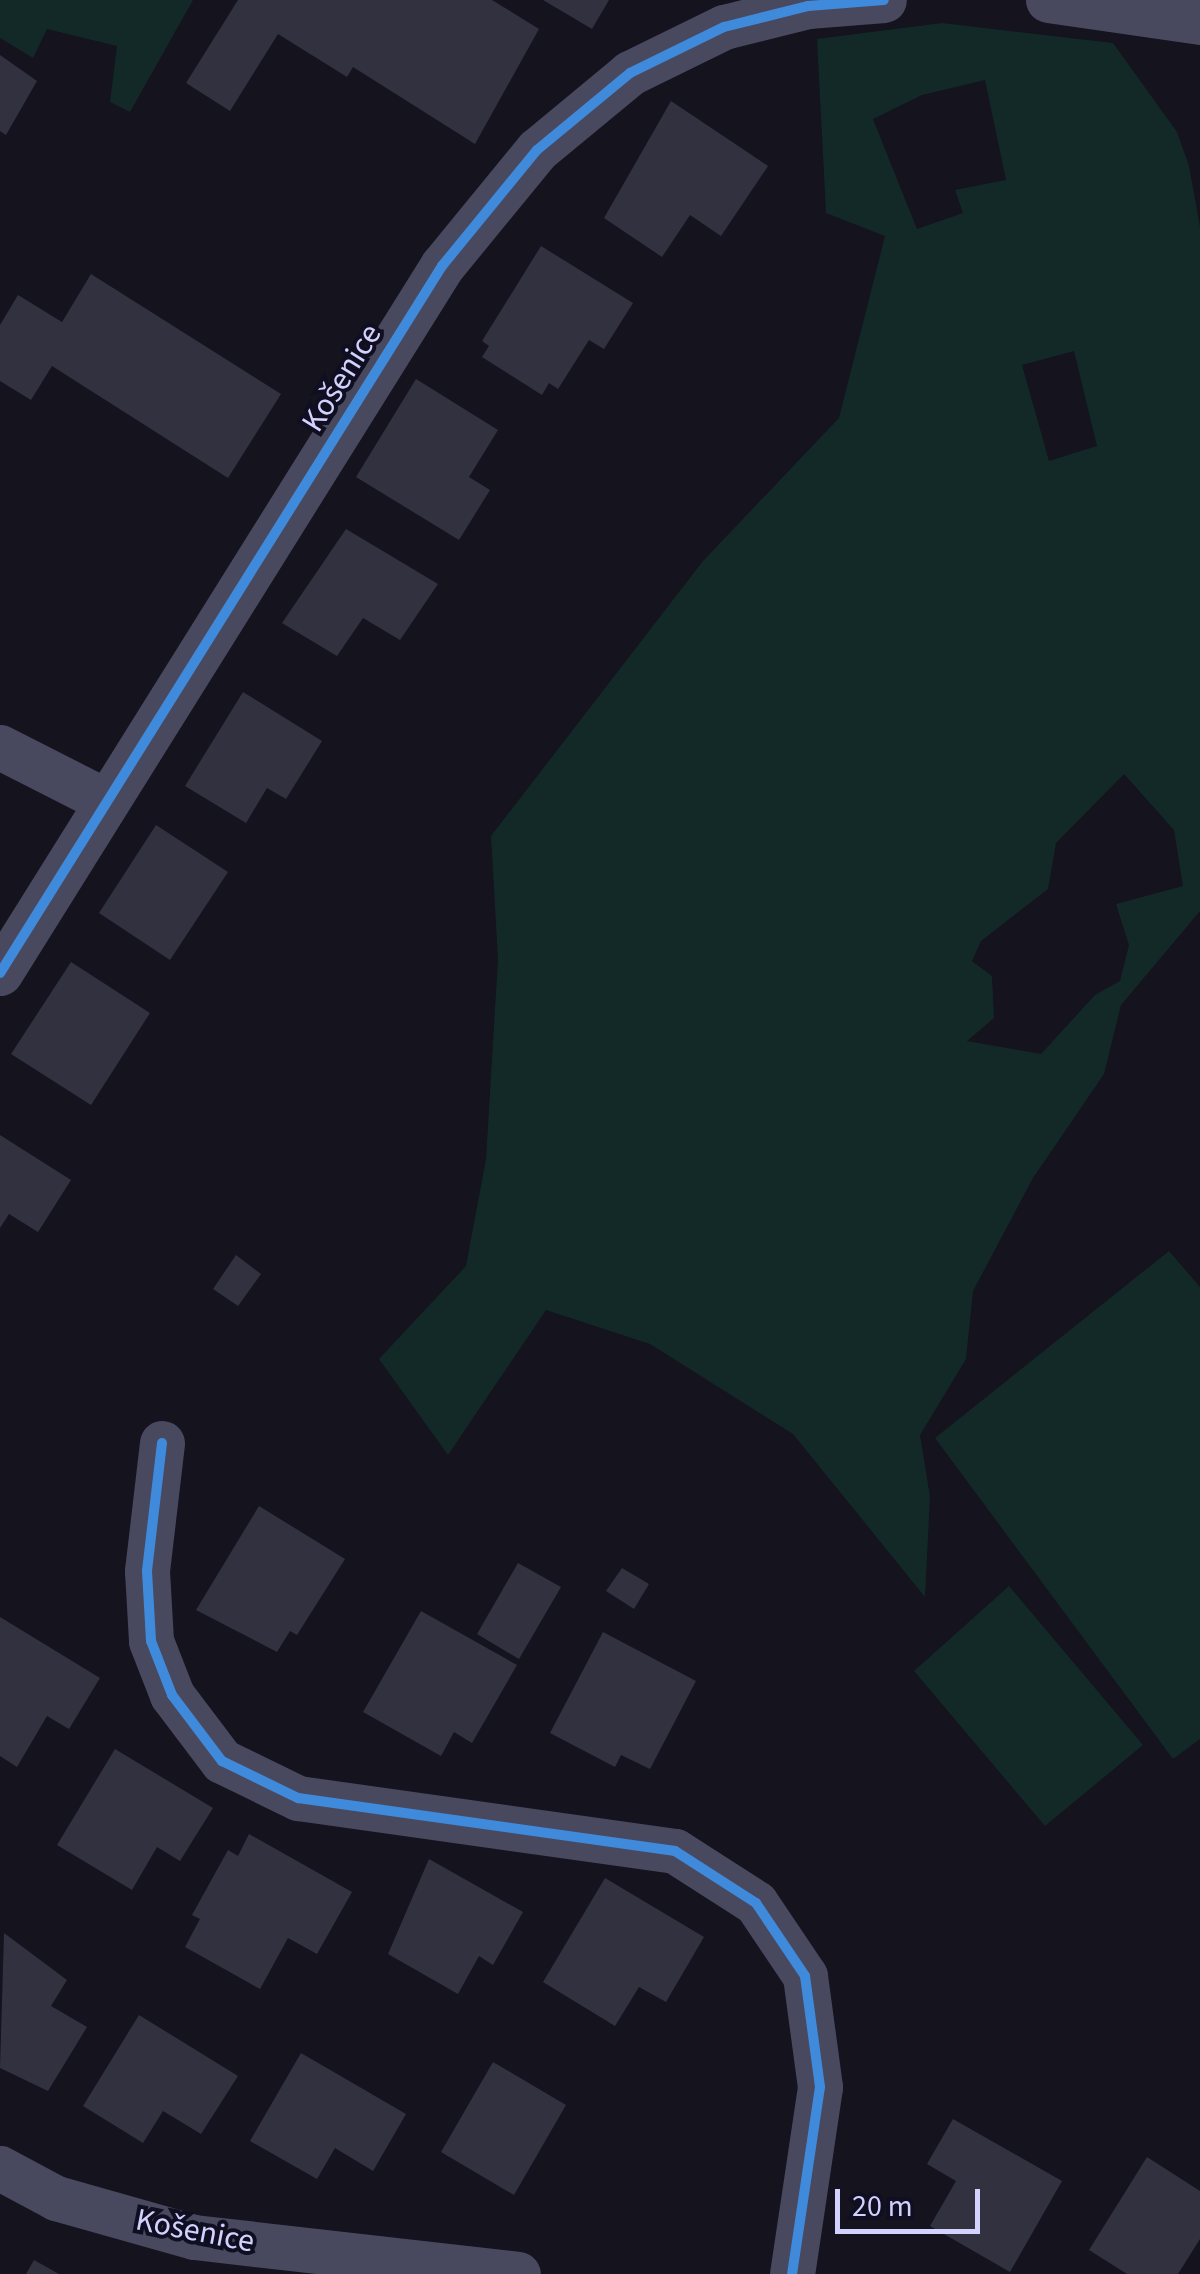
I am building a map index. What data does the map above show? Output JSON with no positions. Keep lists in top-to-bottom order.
{
  "streets": {
    "street": ["Košenice"]
  },
  "scale_bar": "20 m"
}
